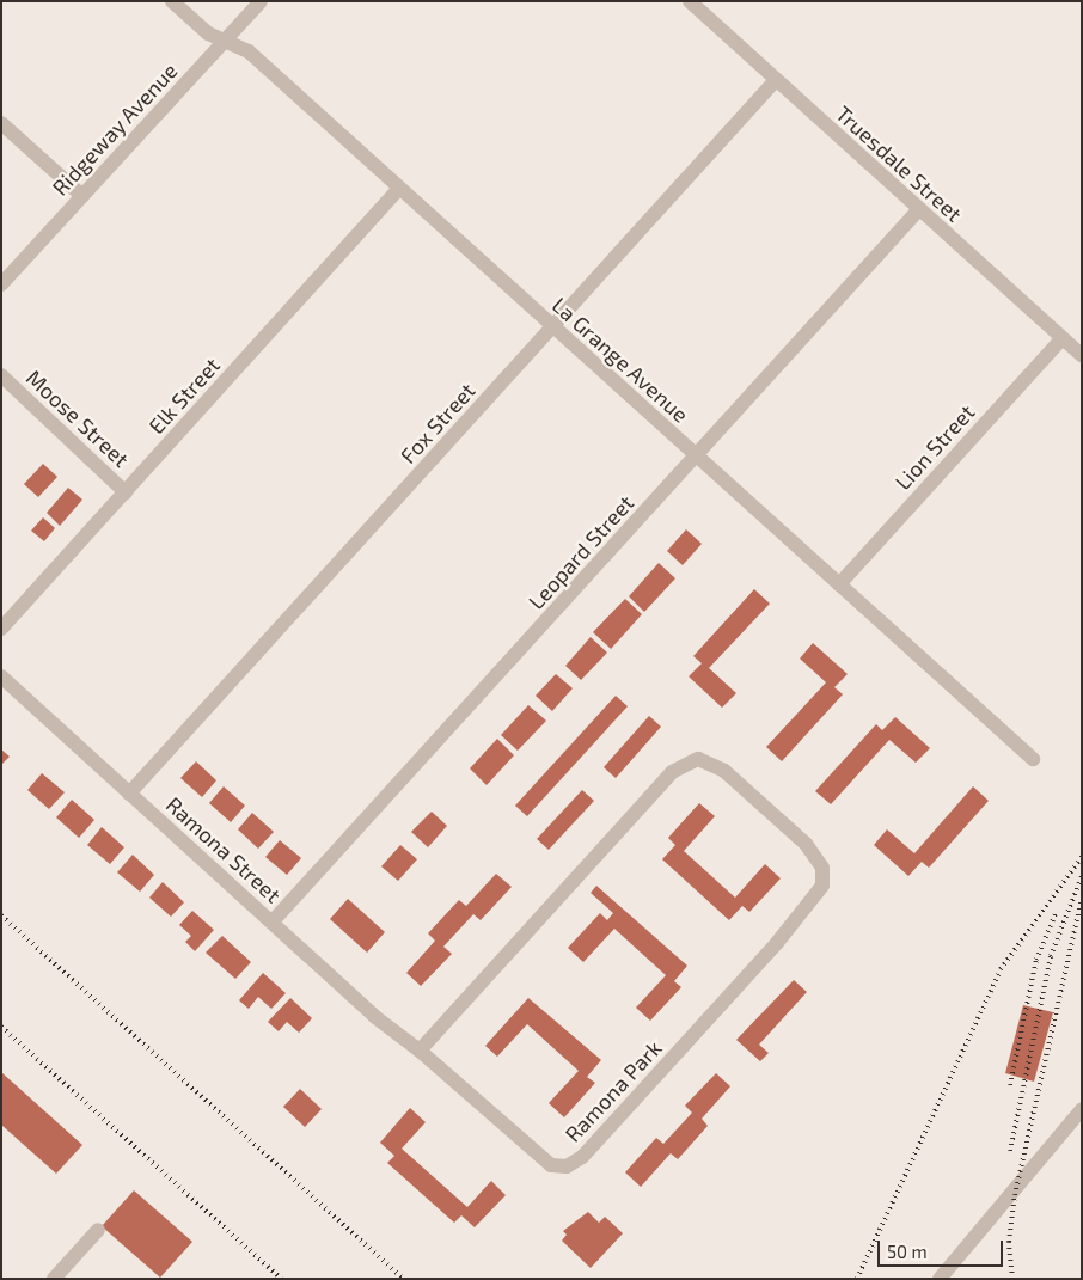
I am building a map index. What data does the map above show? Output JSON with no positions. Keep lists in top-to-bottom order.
{
  "streets": {
    "street": [
      "Ridgeway Avenue",
      "Truesdale Street",
      "La Grange Avenue",
      "Elk Street",
      "Moose Street",
      "Fox Street",
      "Lion Street",
      "Leopard Street",
      "Ramona Street",
      "Ramona Park"
    ]
  },
  "crossings": [
    ["Ridgeway Avenue", "La Grange Avenue"],
    ["Truesdale Street", "Fox Street"],
    ["Truesdale Street", "Lion Street"],
    ["Truesdale Street", "Leopard Street"],
    ["La Grange Avenue", "Elk Street"],
    ["La Grange Avenue", "Fox Street"],
    ["La Grange Avenue", "Lion Street"],
    ["La Grange Avenue", "Leopard Street"],
    ["Elk Street", "Moose Street"],
    ["Fox Street", "Ramona Street"],
    ["Leopard Street", "Ramona Street"],
    ["Ramona Street", "Ramona Park"]
  ],
  "scale_bar": "50 m"
}
